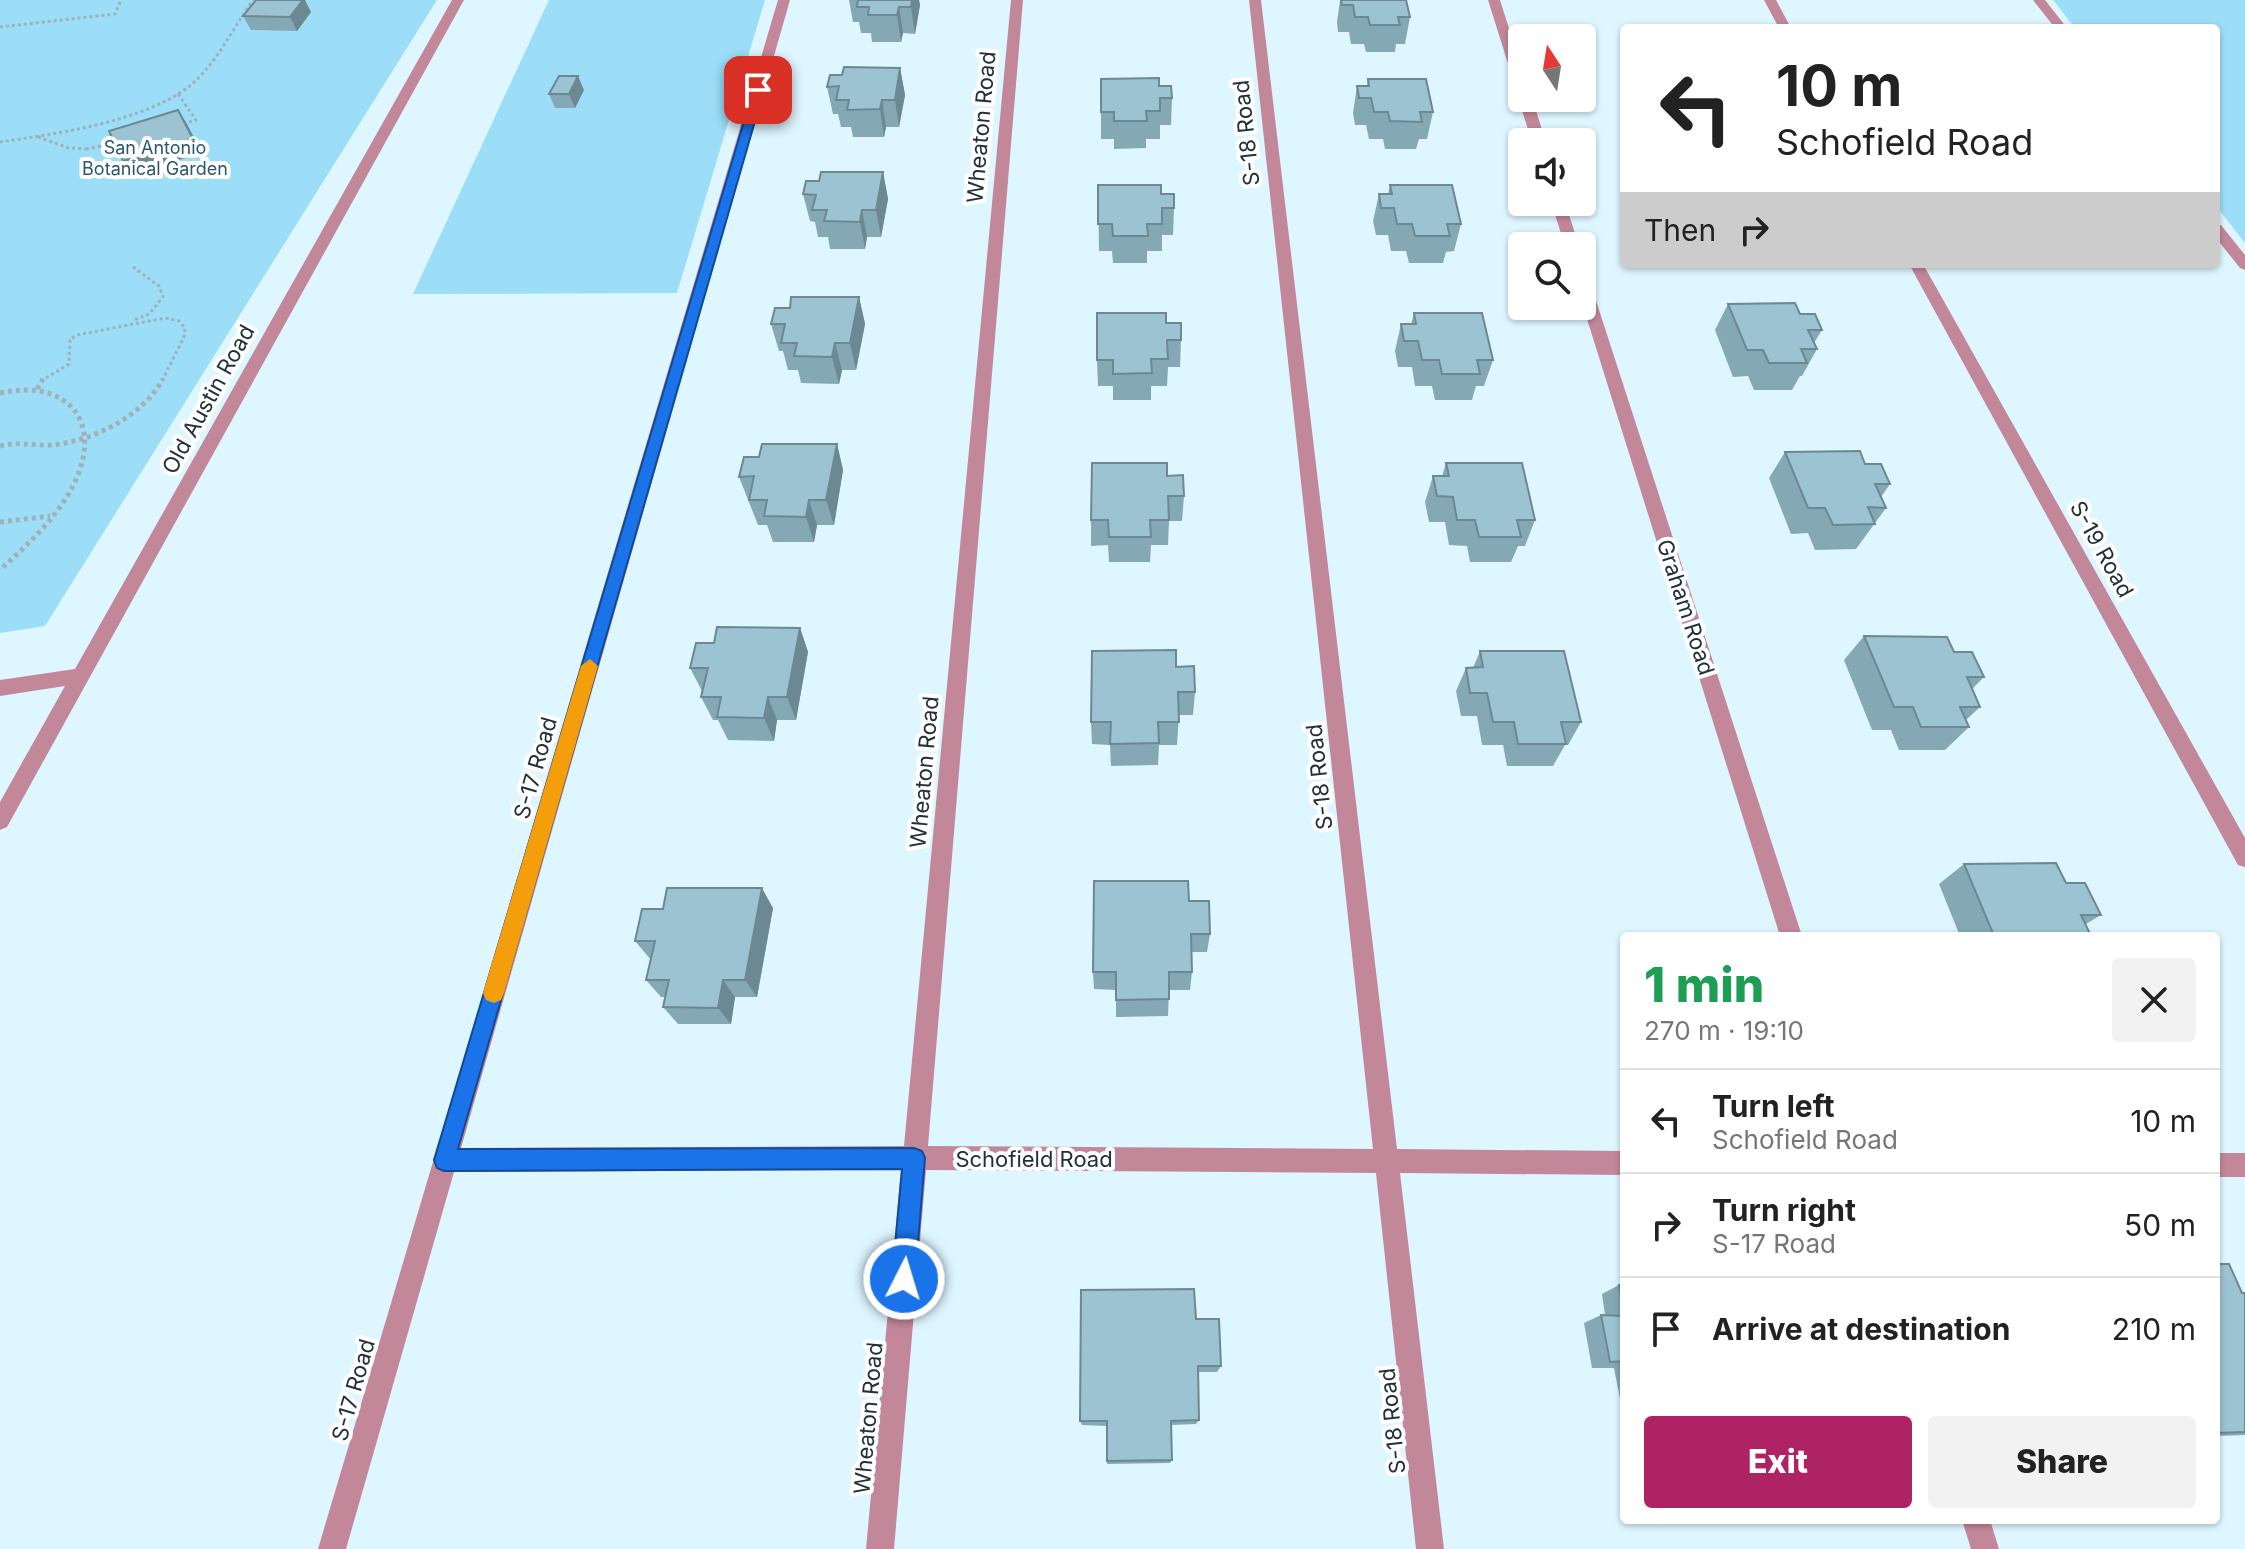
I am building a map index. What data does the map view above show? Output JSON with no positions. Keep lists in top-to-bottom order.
{
  "streets": {
    "street": [
      "Wheaton Road",
      "S-18 Road",
      "Old Austin Road",
      "S-19 Road",
      "Graham Road",
      "S-17 Road",
      "Schofield Road"
    ]
  },
  "crossings": [
    ["Wheaton Road", "Schofield Road"],
    ["S-18 Road", "Schofield Road"],
    ["S-17 Road", "Schofield Road"]
  ],
  "parks": ["San Antonio Botanical Garden"],
  "north": "top",
  "page": {
    "turn": ["10 m", "Schofield Road"],
    "then": "Then",
    "heading": ["1 min", "270 m · 19:10"],
    "list": [
      {
        "name": "Turn left",
        "note": "Schofield Road",
        "value": "10 m"
      },
      {
        "name": "Turn right",
        "note": "S-17 Road",
        "value": "50 m"
      },
      {
        "name": "Arrive at destination",
        "value": "210 m"
      }
    ],
    "buttons": ["Exit", "Share"]
  }
}
